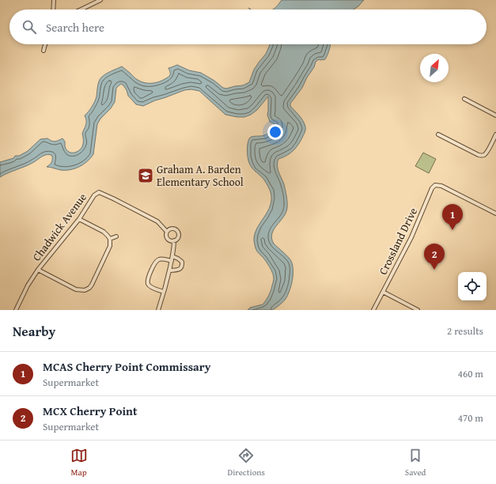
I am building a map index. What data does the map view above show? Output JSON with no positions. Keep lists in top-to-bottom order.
{
  "streets": {
    "street": ["Chadwick Avenue", "Crossland Drive"]
  },
  "places": {
    "school or university": ["Graham A. Barden Elementary School"]
  },
  "north": "top right",
  "page": {
    "search": "Search here",
    "pins": ["1", "2"],
    "heading": ["Nearby", "2 results"],
    "list": [
      {
        "mark": "1",
        "name": "MCAS Cherry Point Commissary",
        "note": "Supermarket",
        "value": "460 m"
      },
      {
        "mark": "2",
        "name": "MCX Cherry Point",
        "note": "Supermarket",
        "value": "470 m"
      }
    ],
    "nav": ["Map", "Directions", "Saved"]
  }
}
